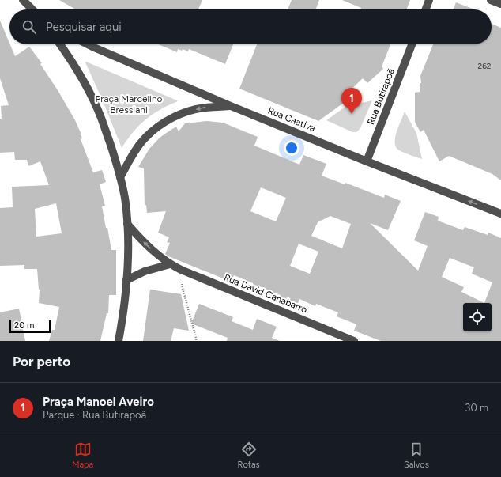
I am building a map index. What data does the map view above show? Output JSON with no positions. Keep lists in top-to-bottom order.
{
  "streets": {
    "street": ["Rua Butirapoã", "Rua Caativa", "Rua David Canabarro"]
  },
  "crossings": [
    ["Rua Butirapoã", "Rua Caativa"]
  ],
  "parks": ["Praça Marcelino Bressiani"],
  "house_numbers": ["262"],
  "scale_bar": "20 m",
  "page": {
    "search": "Pesquisar aqui",
    "pins": "1",
    "scale": "20 m",
    "heading": "Por perto",
    "list": [
      {
        "mark": "1",
        "name": "Praça Manoel Aveiro",
        "note": "Parque · Rua Butirapoã",
        "value": "30 m"
      }
    ],
    "nav": ["Mapa", "Rotas", "Salvos"]
  }
}
